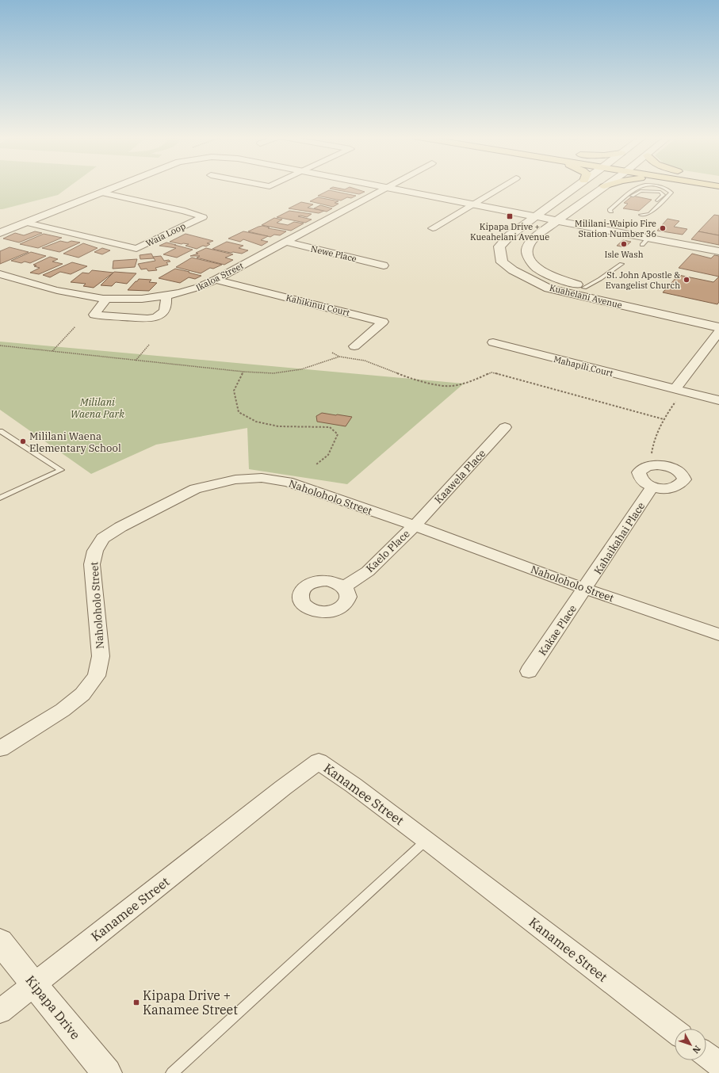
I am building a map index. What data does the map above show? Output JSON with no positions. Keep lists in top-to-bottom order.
{
  "streets": {
    "street": [
      "Waia Loop",
      "Newe Place",
      "Ikaloa Street",
      "Kuahelani Avenue",
      "Kahikinui Court",
      "Mahapili Court",
      "Kaawela Place",
      "Naholoholo Street",
      "Kahaikahai Place",
      "Kaelo Place",
      "Kakae Place",
      "Kanamee Street",
      "Kipapa Drive"
    ]
  },
  "crossings": [
    ["Newe Place", "Ikaloa Street"],
    ["Ikaloa Street", "Kahikinui Court"],
    ["Kaawela Place", "Naholoholo Street"],
    ["Kaawela Place", "Kaelo Place"],
    ["Naholoholo Street", "Kahaikahai Place"],
    ["Naholoholo Street", "Kaelo Place"],
    ["Naholoholo Street", "Kakae Place"],
    ["Kahaikahai Place", "Kakae Place"],
    ["Kanamee Street", "Kipapa Drive"]
  ],
  "parks": ["Mililani Waena Park"],
  "places": {
    "transit": ["Kipapa Drive + Kueahelani Avenue", "Kipapa Drive + Kanamee Street"],
    "other": [
      "Mililani-Waipio Fire Station Number 36",
      "Isle Wash",
      "St. John Apostle & Evangelist Church",
      "Mililani Waena Elementary School"
    ]
  },
  "north": "bottom right"
}
